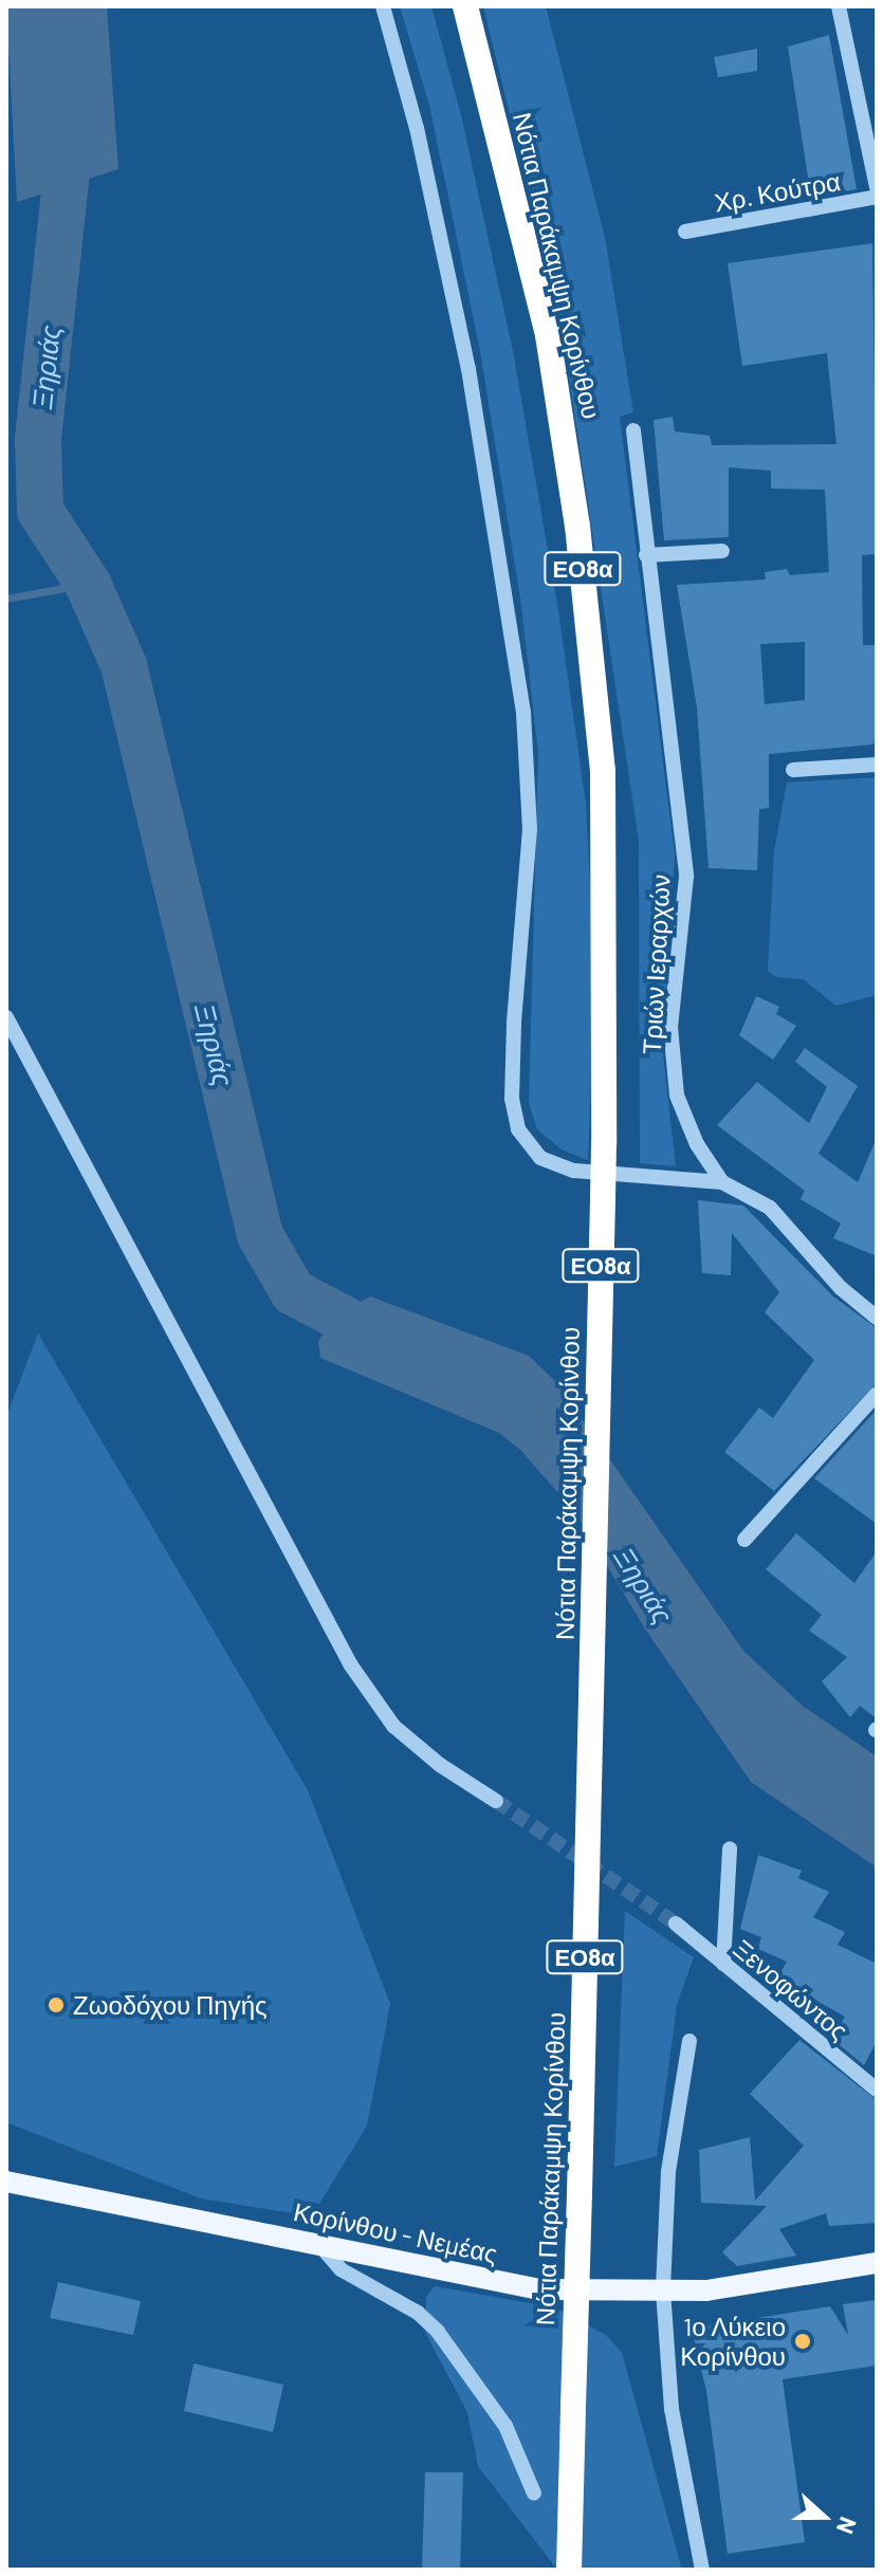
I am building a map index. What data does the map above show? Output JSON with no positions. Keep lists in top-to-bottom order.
{
  "streets": {
    "highway": ["Νότια Παράκαμψη Κορίνθου", "ΕΟ8α"],
    "main road": ["Κορίνθου - Νεμέας"],
    "street": ["Χρ. Κούτρα", "Τριών Ιεραρχών", "Ξενοφώντος"]
  },
  "water": ["Ξηριάς"],
  "places": ["Ζωοδόχου Πηγής", "1ο Λύκειο Κορίνθου"],
  "north": "right"
}
